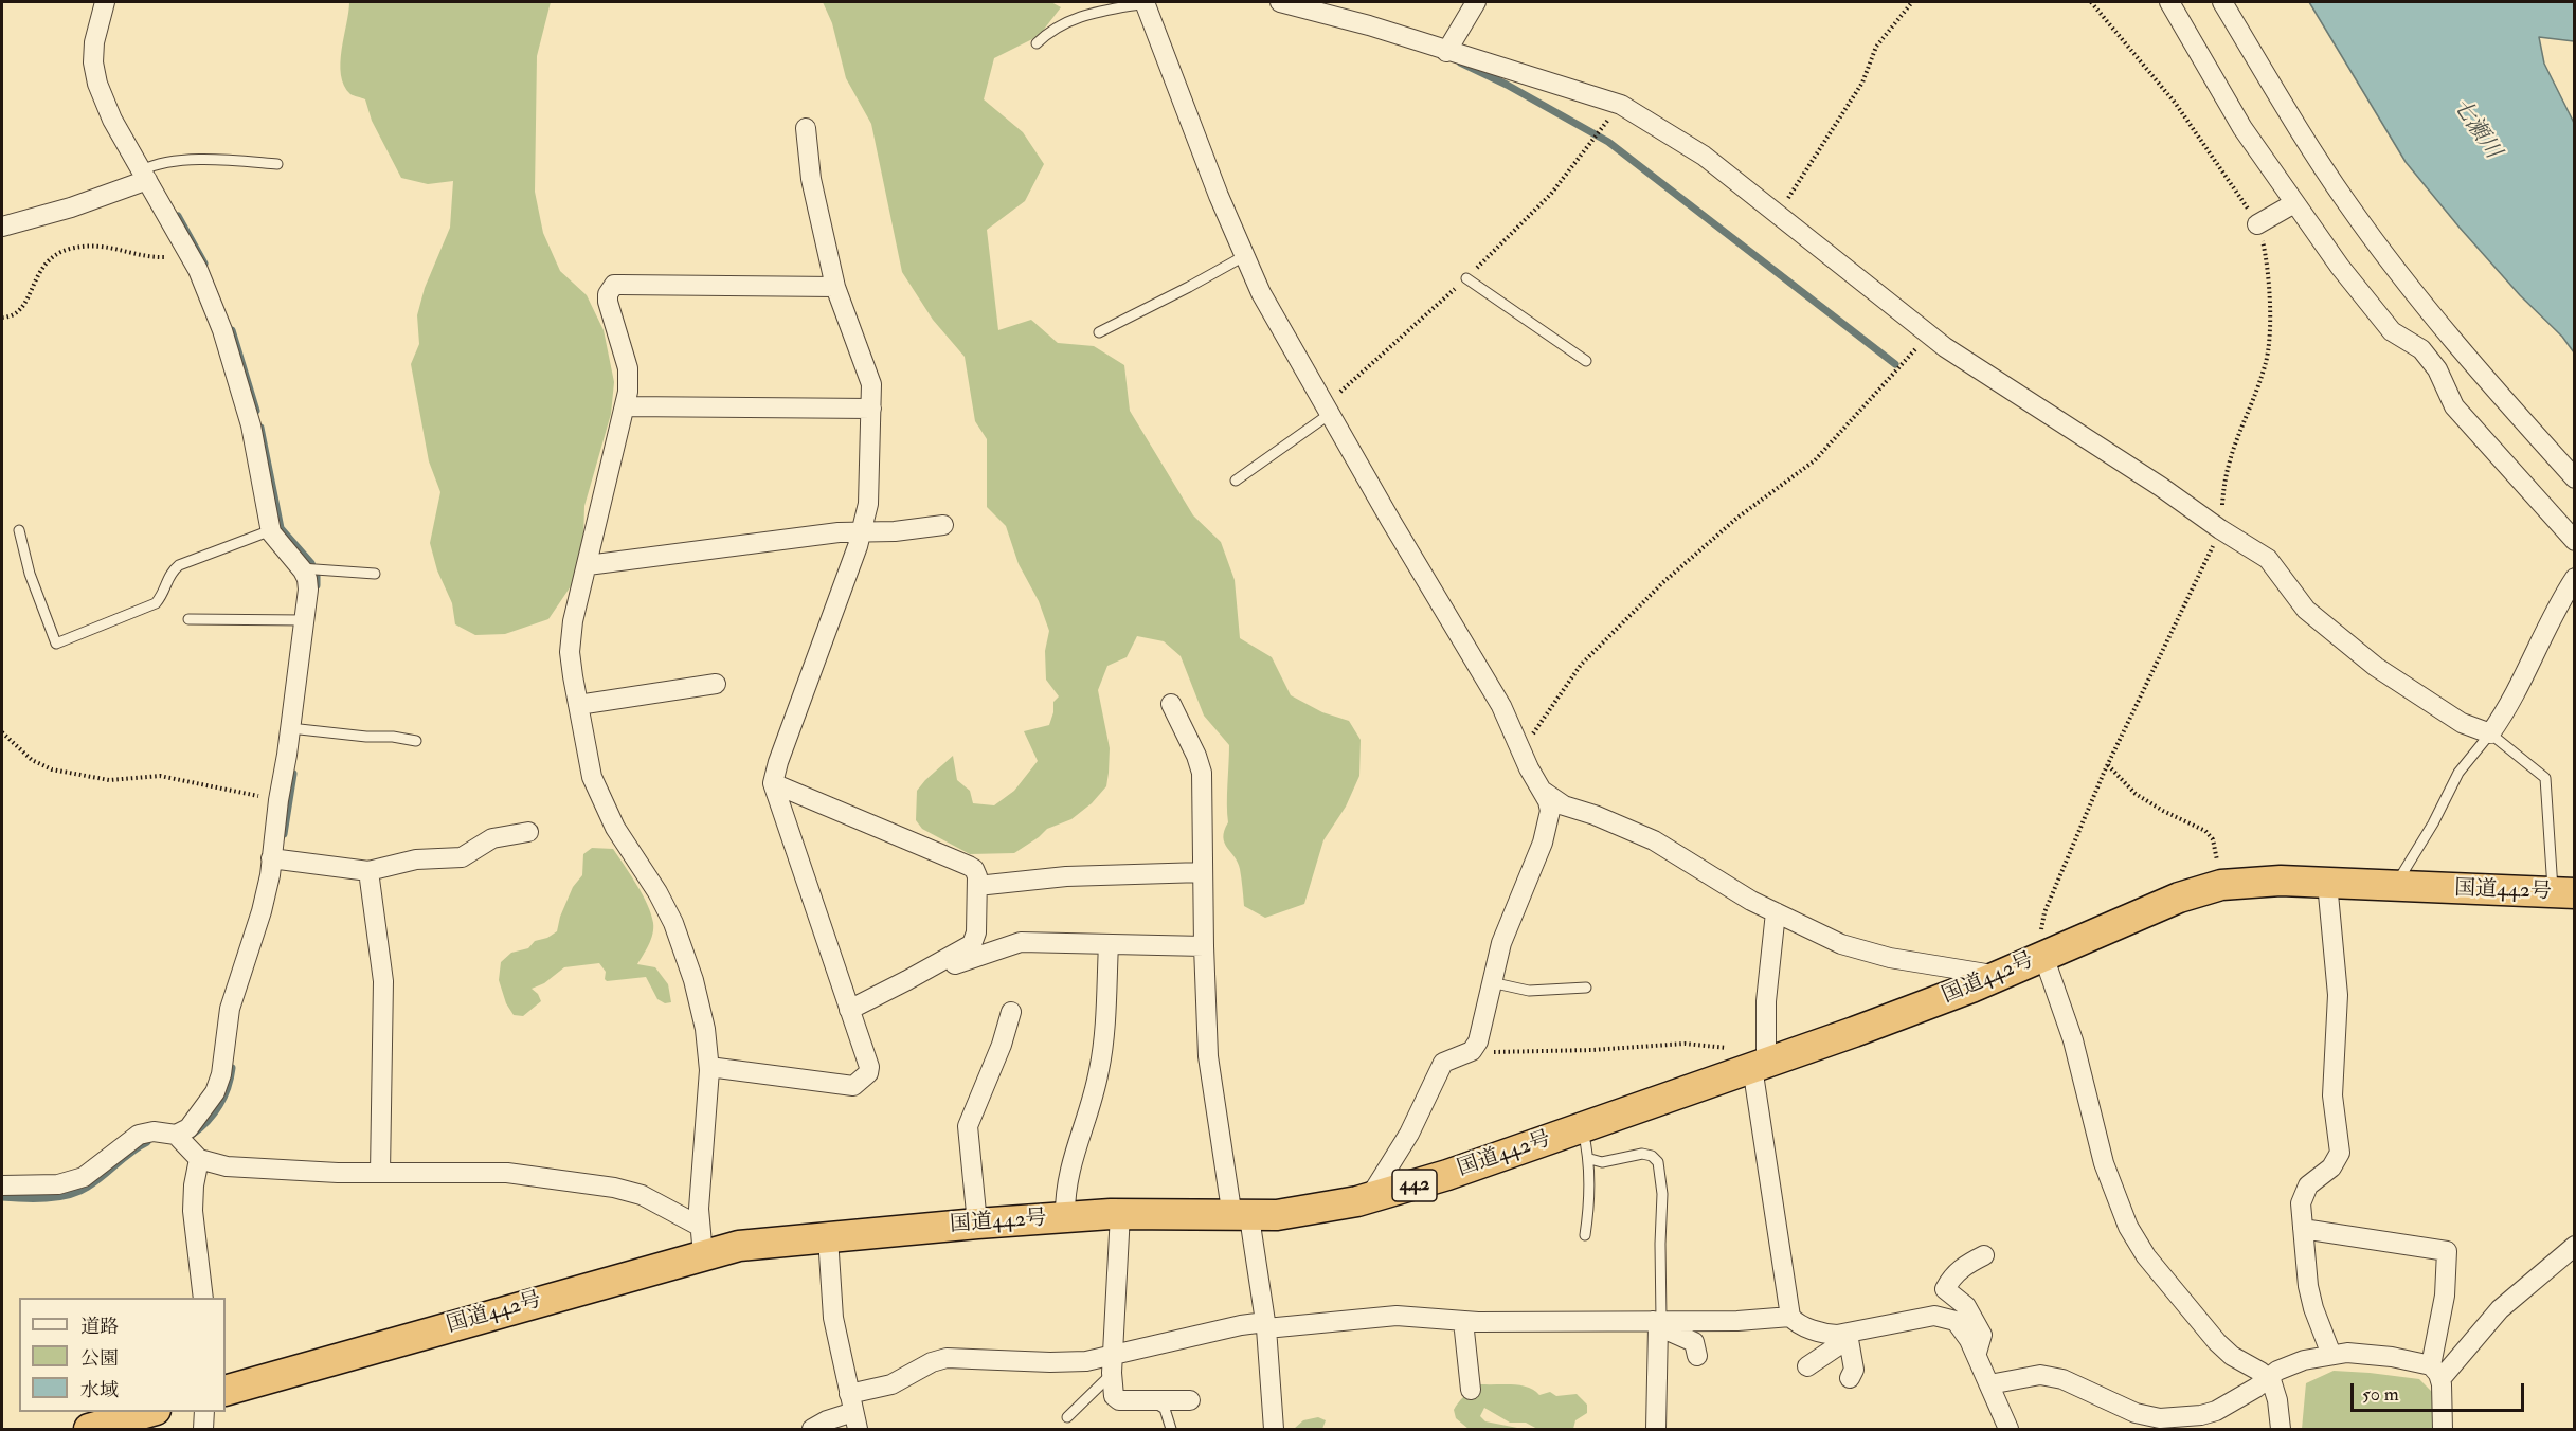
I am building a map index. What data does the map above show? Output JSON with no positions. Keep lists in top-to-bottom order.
{
  "streets": {
    "highway": ["国道442号", "442"]
  },
  "water": ["七瀬川"],
  "legend": ["道路", "公園", "水域"],
  "scale_bar": "50 m"
}
